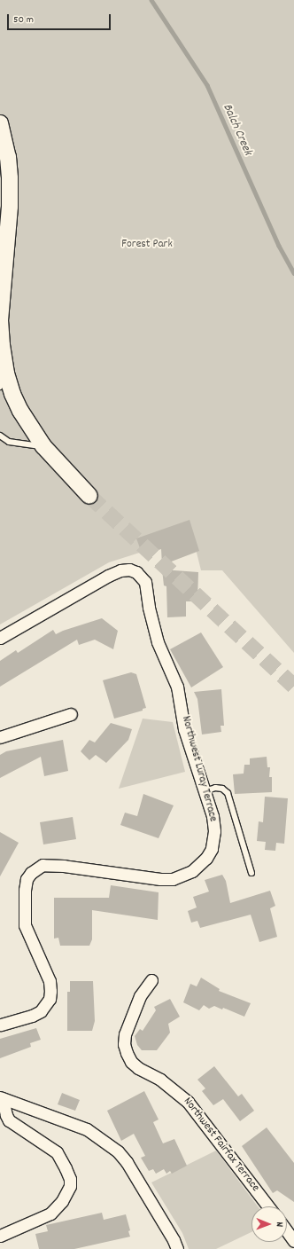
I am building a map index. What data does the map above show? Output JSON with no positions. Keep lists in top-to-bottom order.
{
  "streets": {
    "street": ["Northwest Luray Terrace", "Northwest Fairfax Terrace"]
  },
  "water": ["Balch Creek"],
  "parks": ["Forest Park"],
  "scale_bar": "50 m",
  "north": "right"
}
